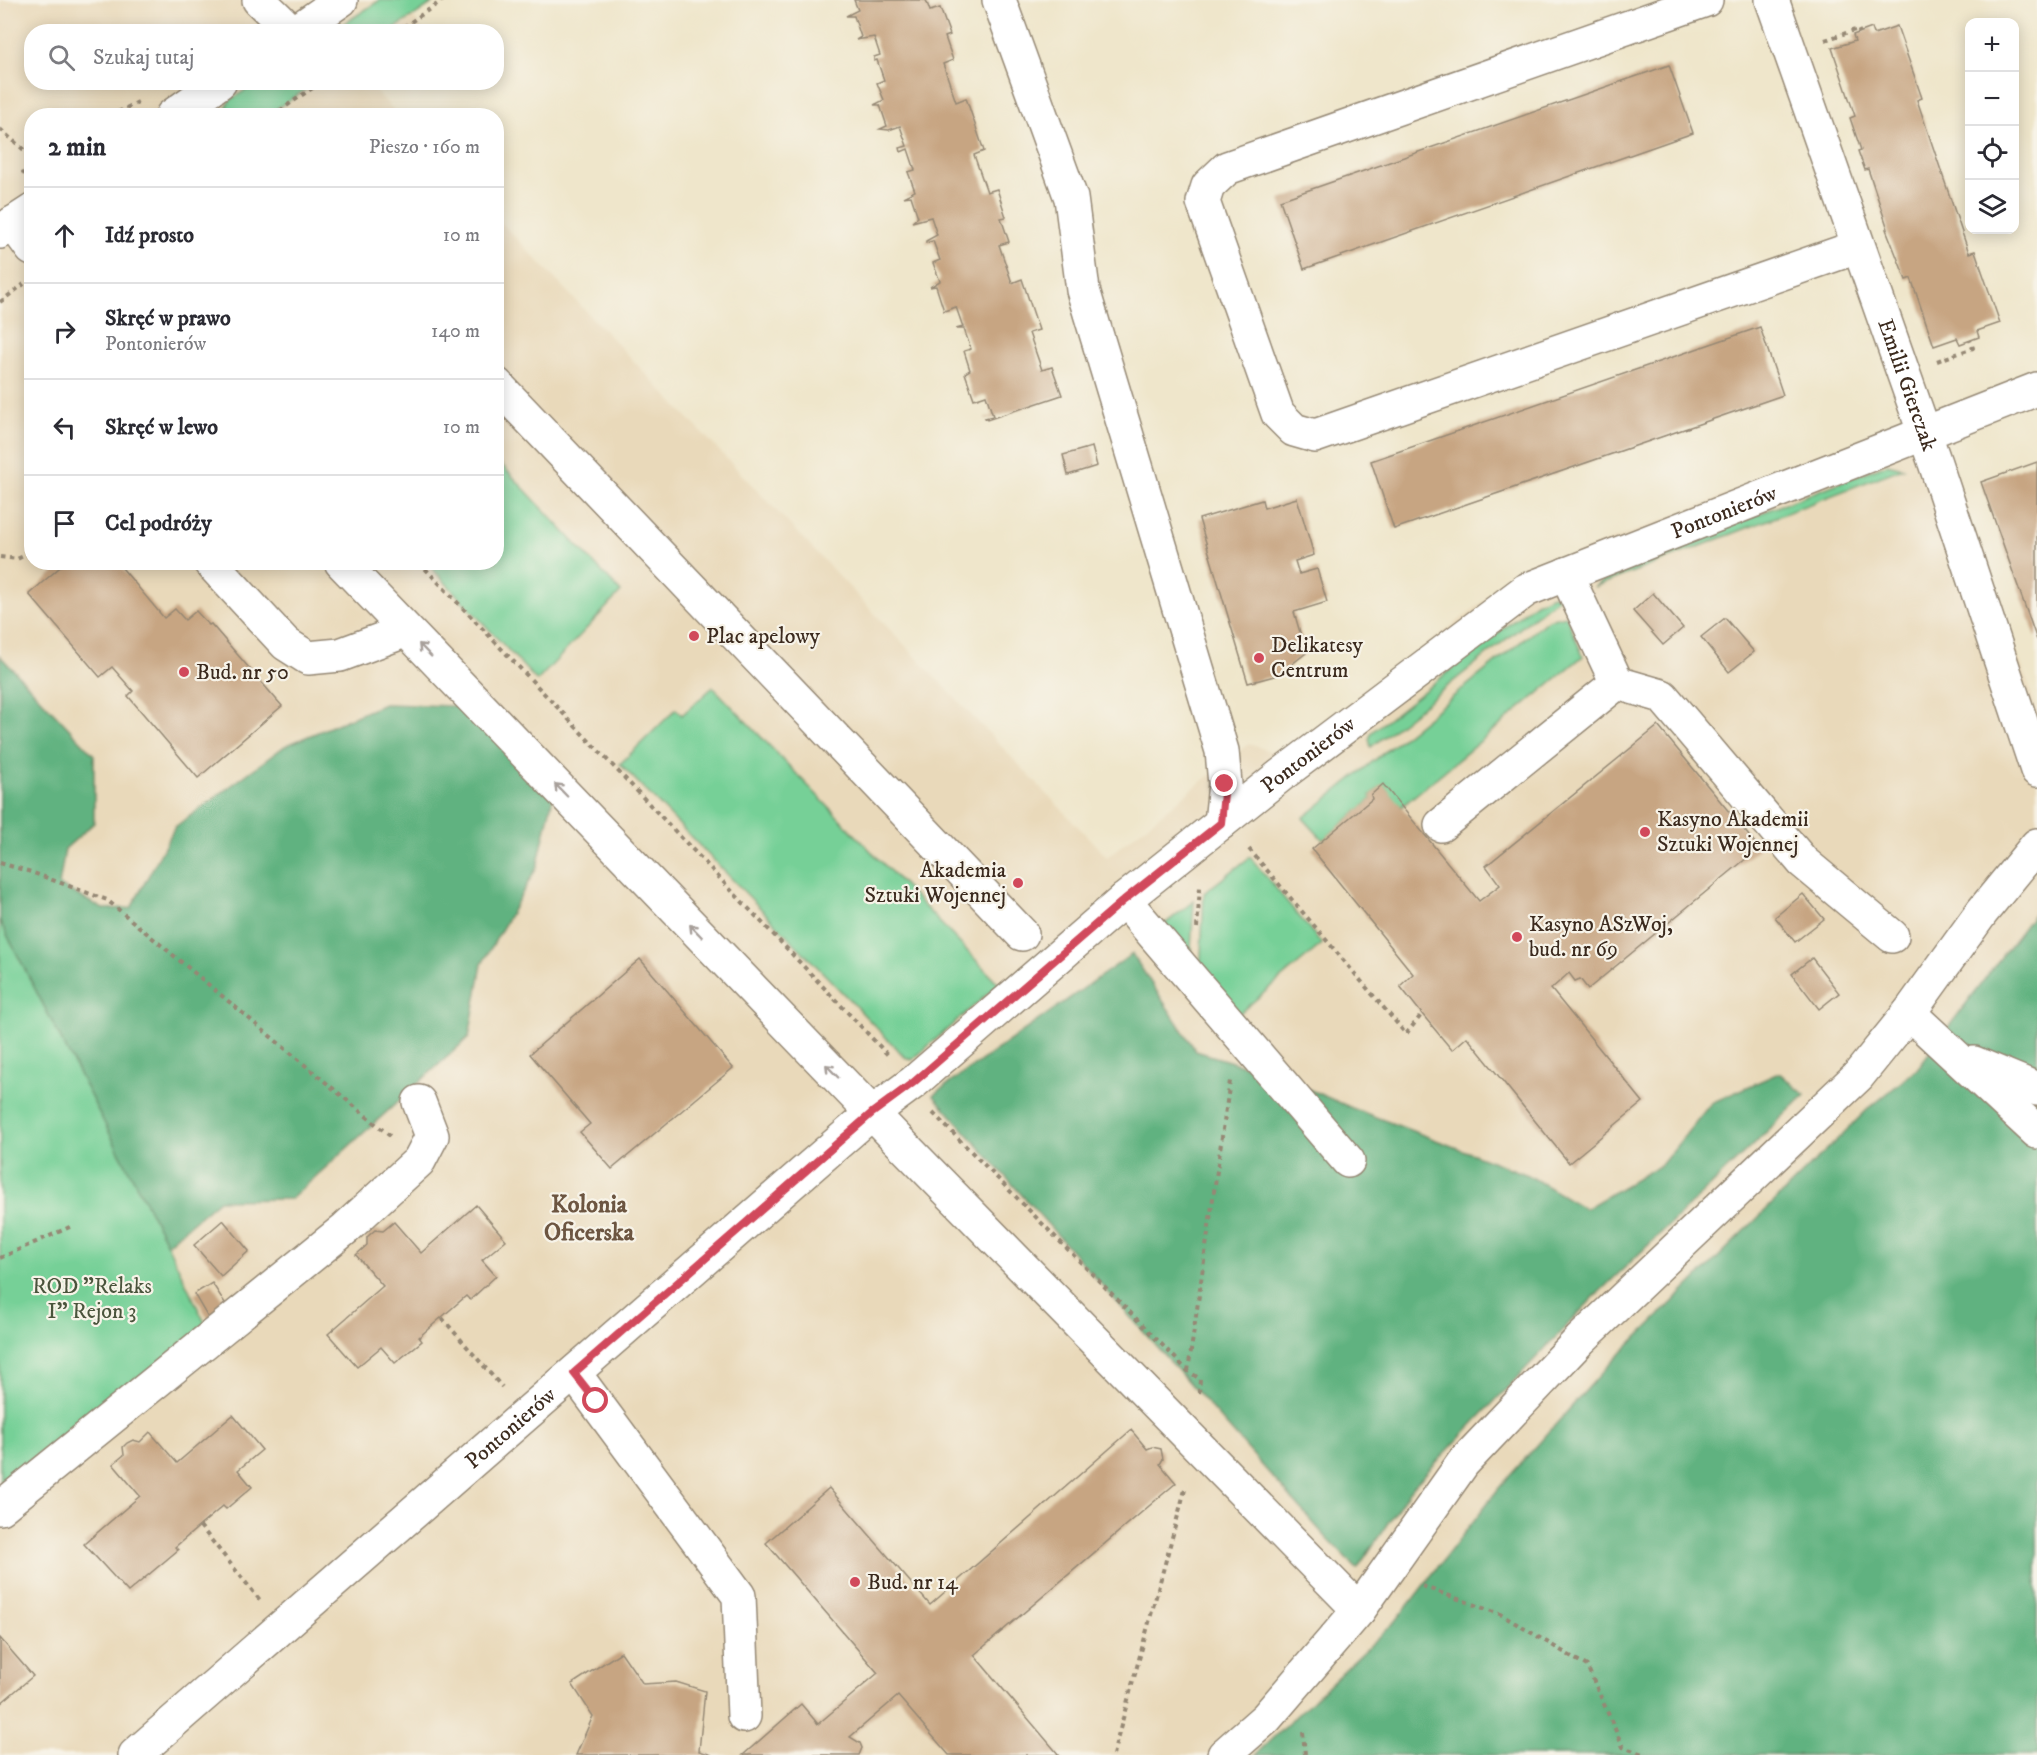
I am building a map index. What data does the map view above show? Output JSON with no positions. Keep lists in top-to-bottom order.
{
  "streets": {
    "street": ["Emilii Gierczak", "Pontonierów"]
  },
  "crossings": [
    ["Emilii Gierczak", "Pontonierów"]
  ],
  "districts": ["Kolonia Oficerska"],
  "parks": ["ROD \"Relaks I\" Rejon 3"],
  "places": [
    "Plac apelowy",
    "Delikatesy Centrum",
    "Bud. nr 50",
    "Kasyno Akademii Sztuki Wojennej",
    "Akademia Sztuki Wojennej",
    "Kasyno ASzWoj, bud. nr 69",
    "Bud. nr 14"
  ],
  "page": {
    "map_buttons": ["+", "−"],
    "search": "Szukaj tutaj",
    "heading": ["2 min", "Pieszo · 160 m"],
    "list": [
      ["Idź prosto", "10 m"],
      ["Skręć w prawo", "Pontonierów", "140 m"],
      ["Skręć w lewo", "10 m"],
      "Cel podróży"
    ]
  }
}
